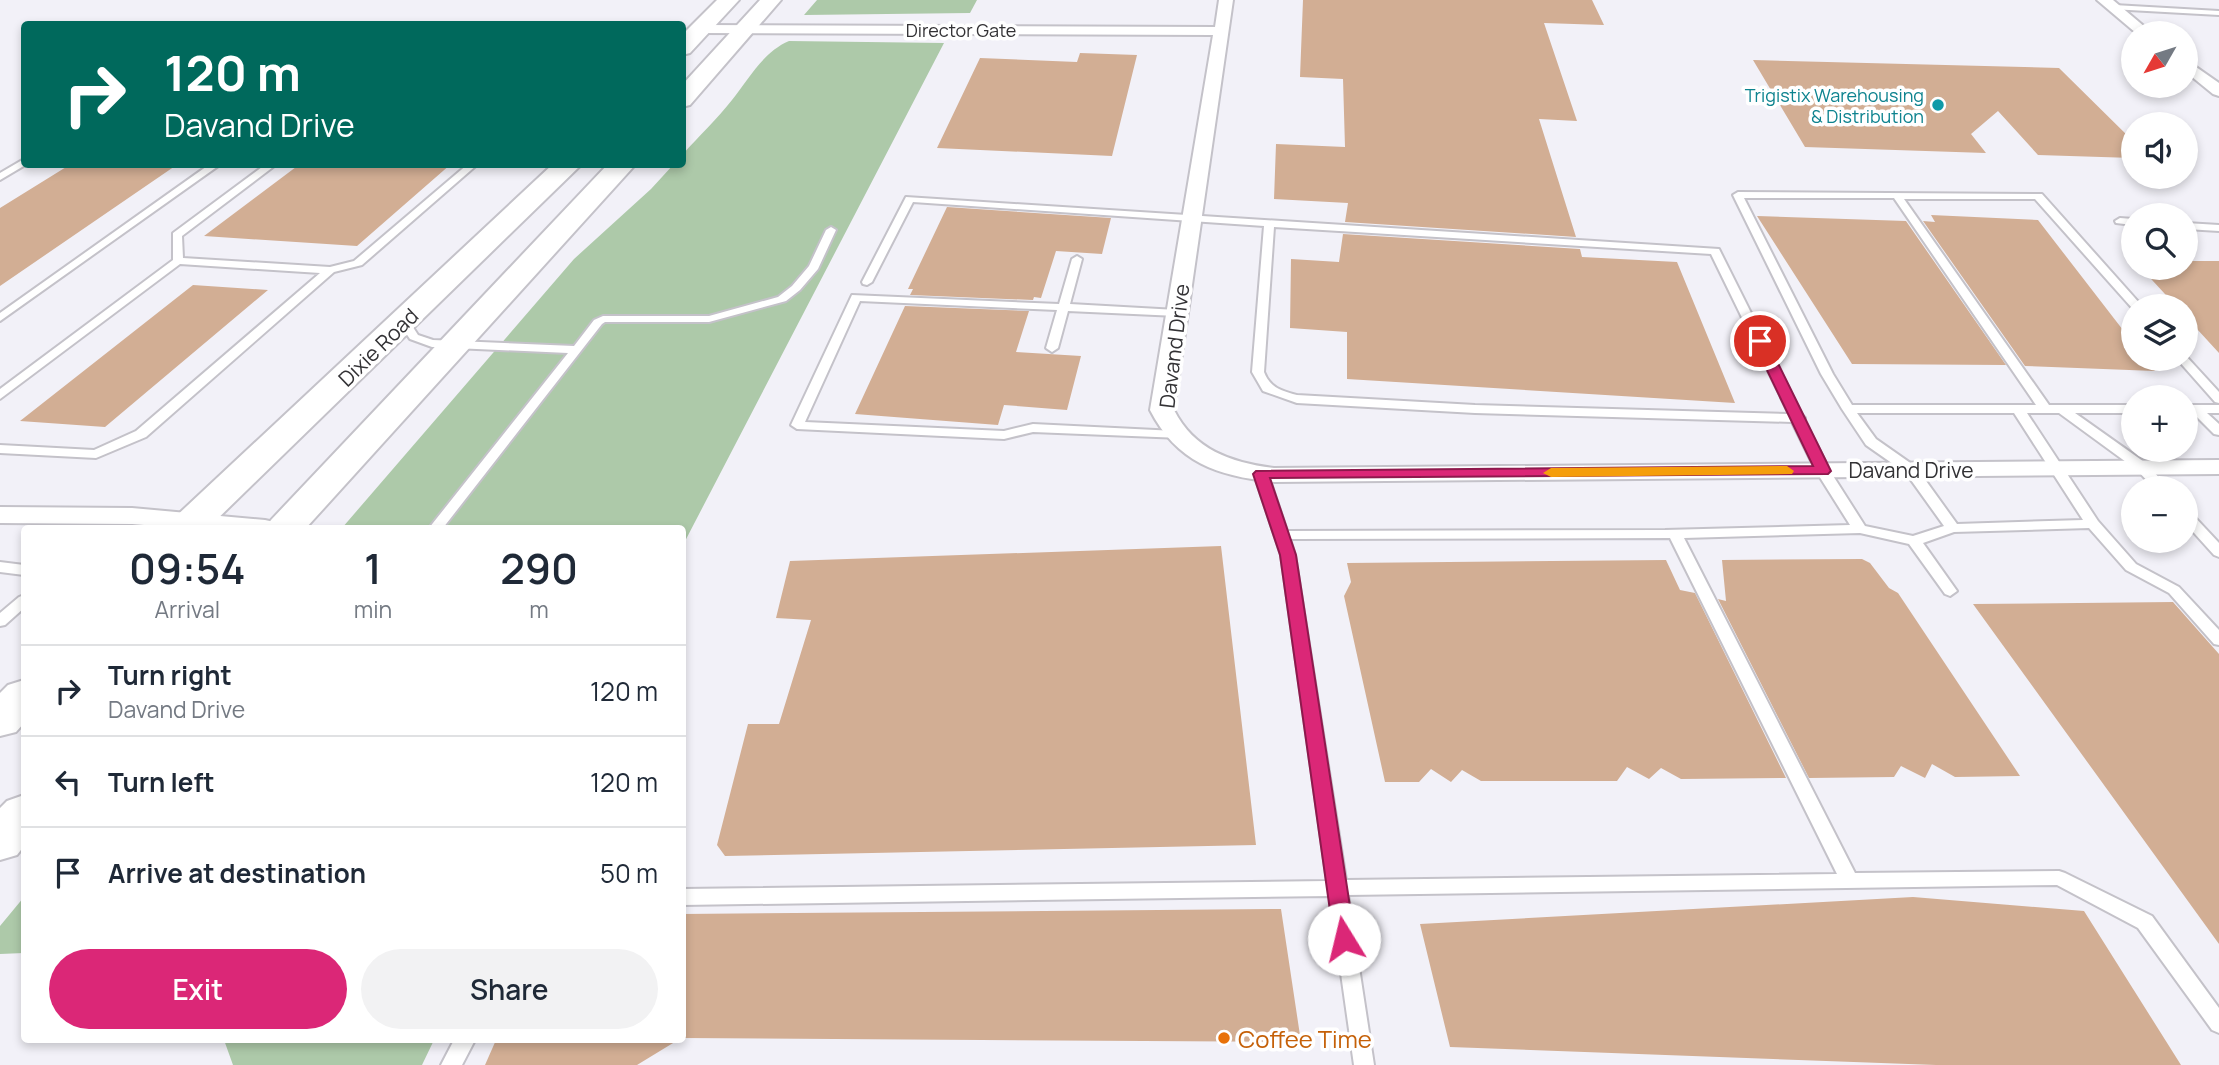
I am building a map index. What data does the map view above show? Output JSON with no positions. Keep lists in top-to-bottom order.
{
  "streets": {
    "main road": ["Dixie Road"],
    "street": ["Director Gate", "Davand Drive"]
  },
  "crossings": [
    ["Director Gate", "Davand Drive"]
  ],
  "places": ["Trigistix Warehousing & Distribution", "Coffee Time"],
  "north": "bottom left",
  "page": {
    "map_buttons": ["+", "−"],
    "turn": ["120 m", "Davand Drive"],
    "eta": [
      "09:54",
      "Arrival",
      "1",
      "min",
      "290",
      "m"
    ],
    "list": [
      {
        "name": "Turn right",
        "note": "Davand Drive",
        "value": "120 m"
      },
      {
        "name": "Turn left",
        "value": "120 m"
      },
      {
        "name": "Arrive at destination",
        "value": "50 m"
      }
    ],
    "buttons": ["Exit", "Share"]
  }
}
